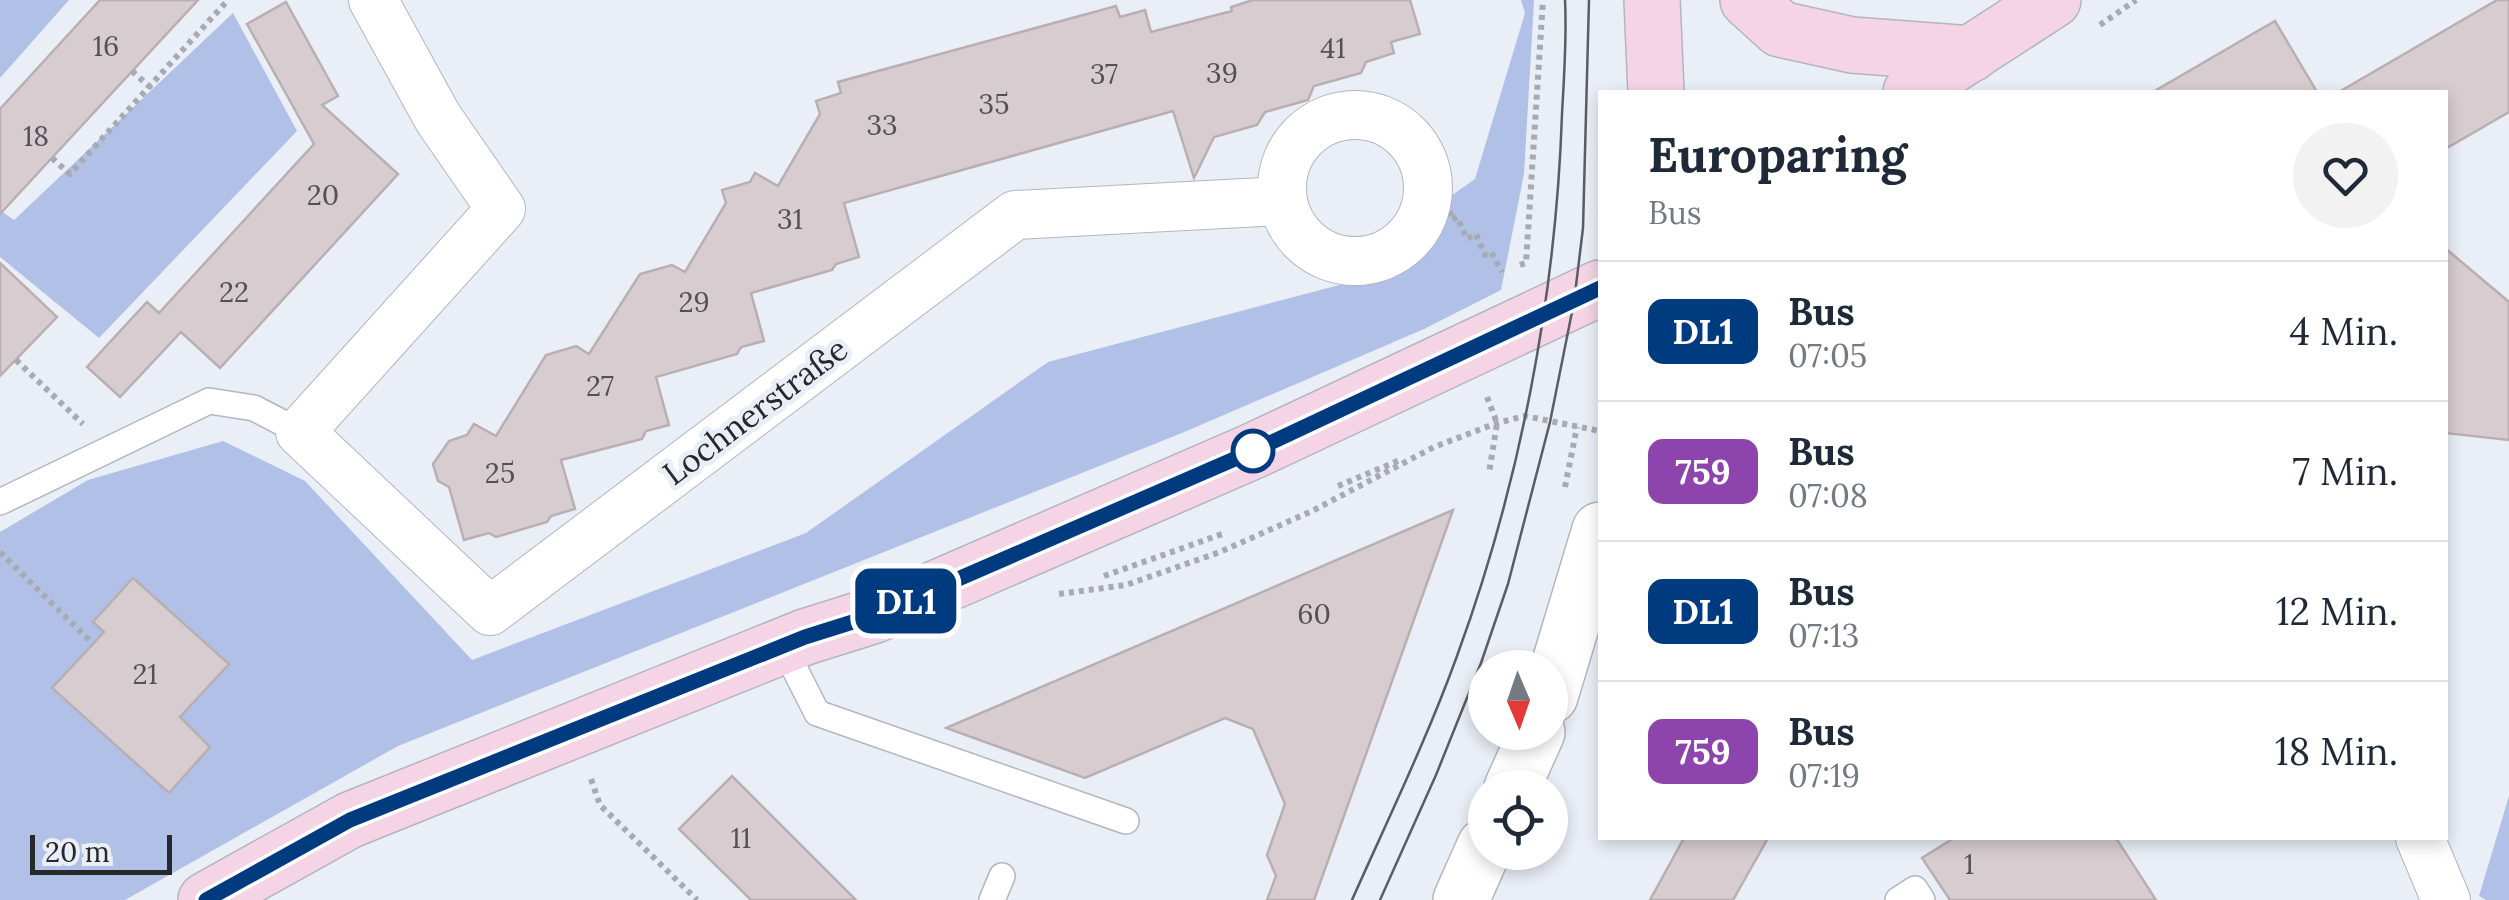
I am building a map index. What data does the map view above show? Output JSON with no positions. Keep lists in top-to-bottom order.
{
  "streets": {
    "street": ["Lochnerstraße"]
  },
  "lines": ["bus line DL1"],
  "house_numbers": [
    "16",
    "41",
    "39",
    "37",
    "35",
    "33",
    "18",
    "20",
    "31",
    "22",
    "29",
    "27",
    "25",
    "60",
    "21",
    "11",
    "1"
  ],
  "scale_bar": "20 m",
  "north": "bottom",
  "page": {
    "on_map": "DL1",
    "heading": ["Europaring", "Bus"],
    "list": [
      {
        "mark": "DL1",
        "name": "Bus",
        "note": "07:05",
        "value": "4 Min."
      },
      {
        "mark": "759",
        "name": "Bus",
        "note": "07:08",
        "value": "7 Min."
      },
      {
        "mark": "DL1",
        "name": "Bus",
        "note": "07:13",
        "value": "12 Min."
      },
      {
        "mark": "759",
        "name": "Bus",
        "note": "07:19",
        "value": "18 Min."
      }
    ],
    "scale": "20 m"
  }
}
